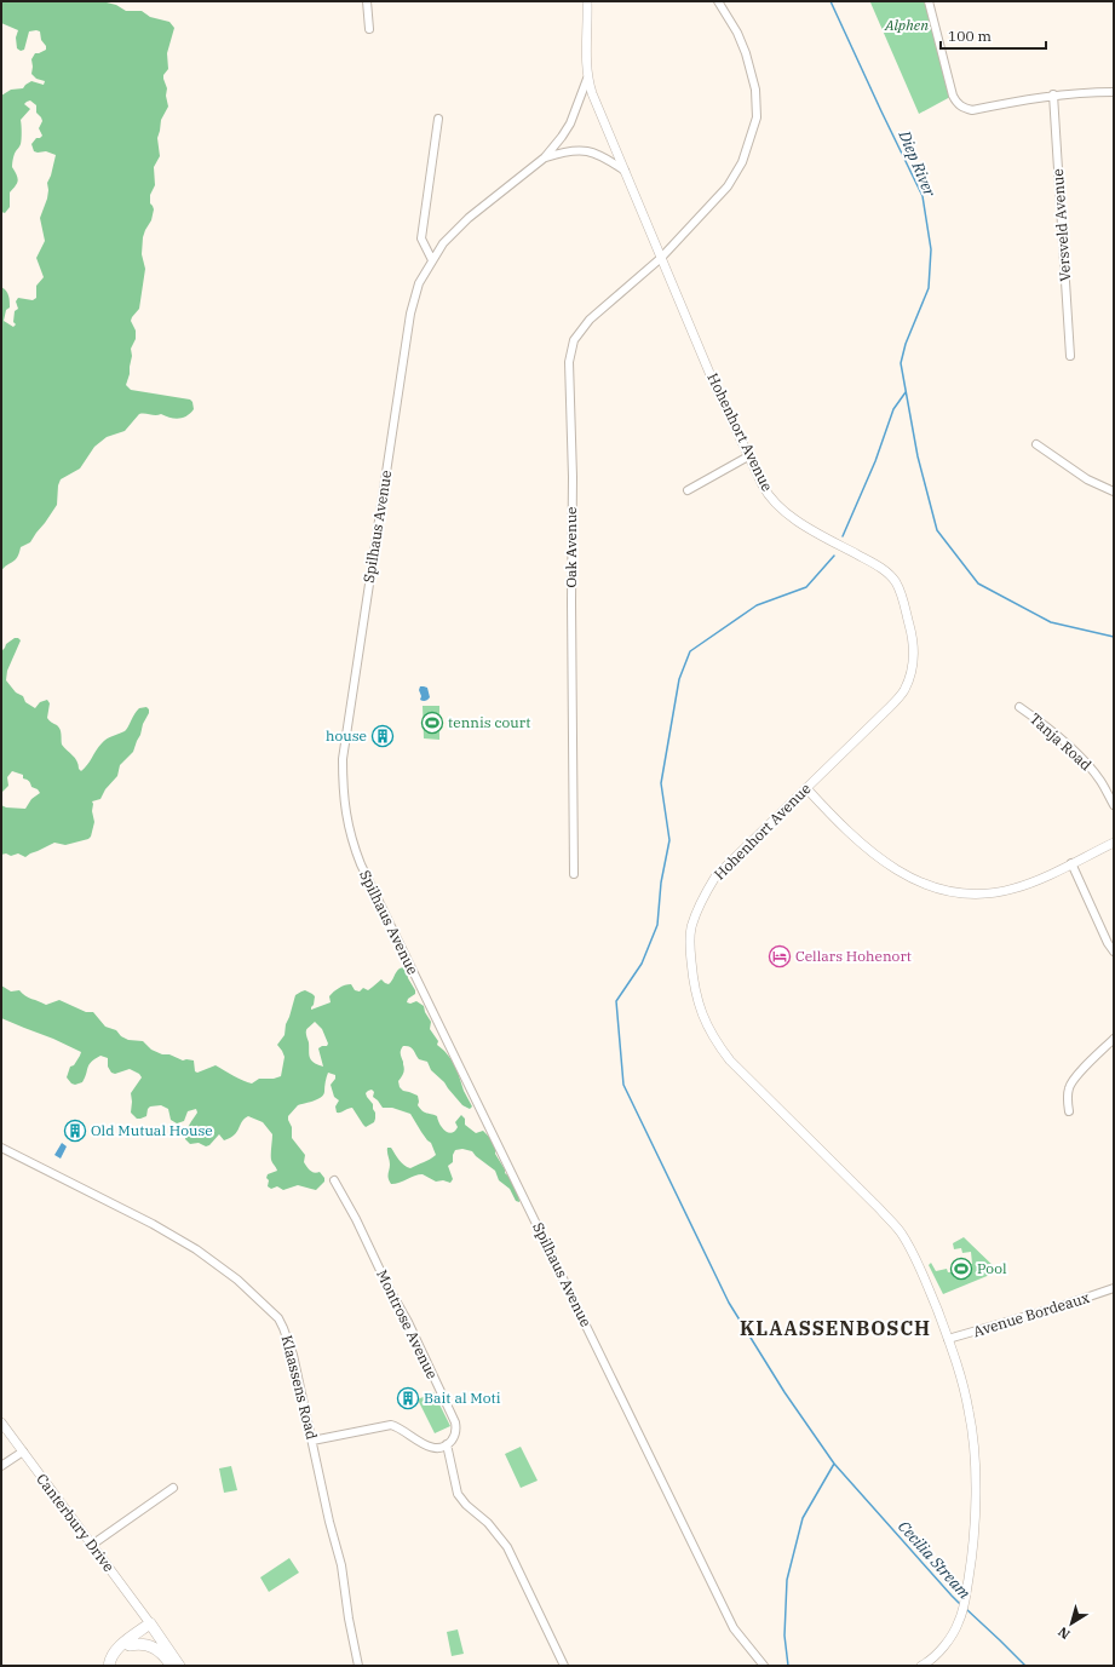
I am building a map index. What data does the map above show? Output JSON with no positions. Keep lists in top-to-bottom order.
{
  "streets": {
    "street": [
      "Versveld Avenue",
      "Hohenhort Avenue",
      "Spilhaus Avenue",
      "Oak Avenue",
      "Tanja Road",
      "Avenue Bordeaux",
      "Montrose Avenue",
      "Klaassens Road",
      "Canterbury Drive"
    ]
  },
  "crossings": [
    ["Hohenhort Avenue", "Spilhaus Avenue"],
    ["Hohenhort Avenue", "Oak Avenue"],
    ["Hohenhort Avenue", "Avenue Bordeaux"]
  ],
  "districts": ["KLAASSENBOSCH"],
  "water": ["Diep River", "Cecilia Stream"],
  "parks": ["Alphen"],
  "places": {
    "sports": ["tennis court", "Pool"],
    "building": ["house", "Old Mutual House", "Bait al Moti"],
    "hotel": ["Cellars Hohenort"]
  },
  "scale_bar": "100 m",
  "north": "bottom left"
}
